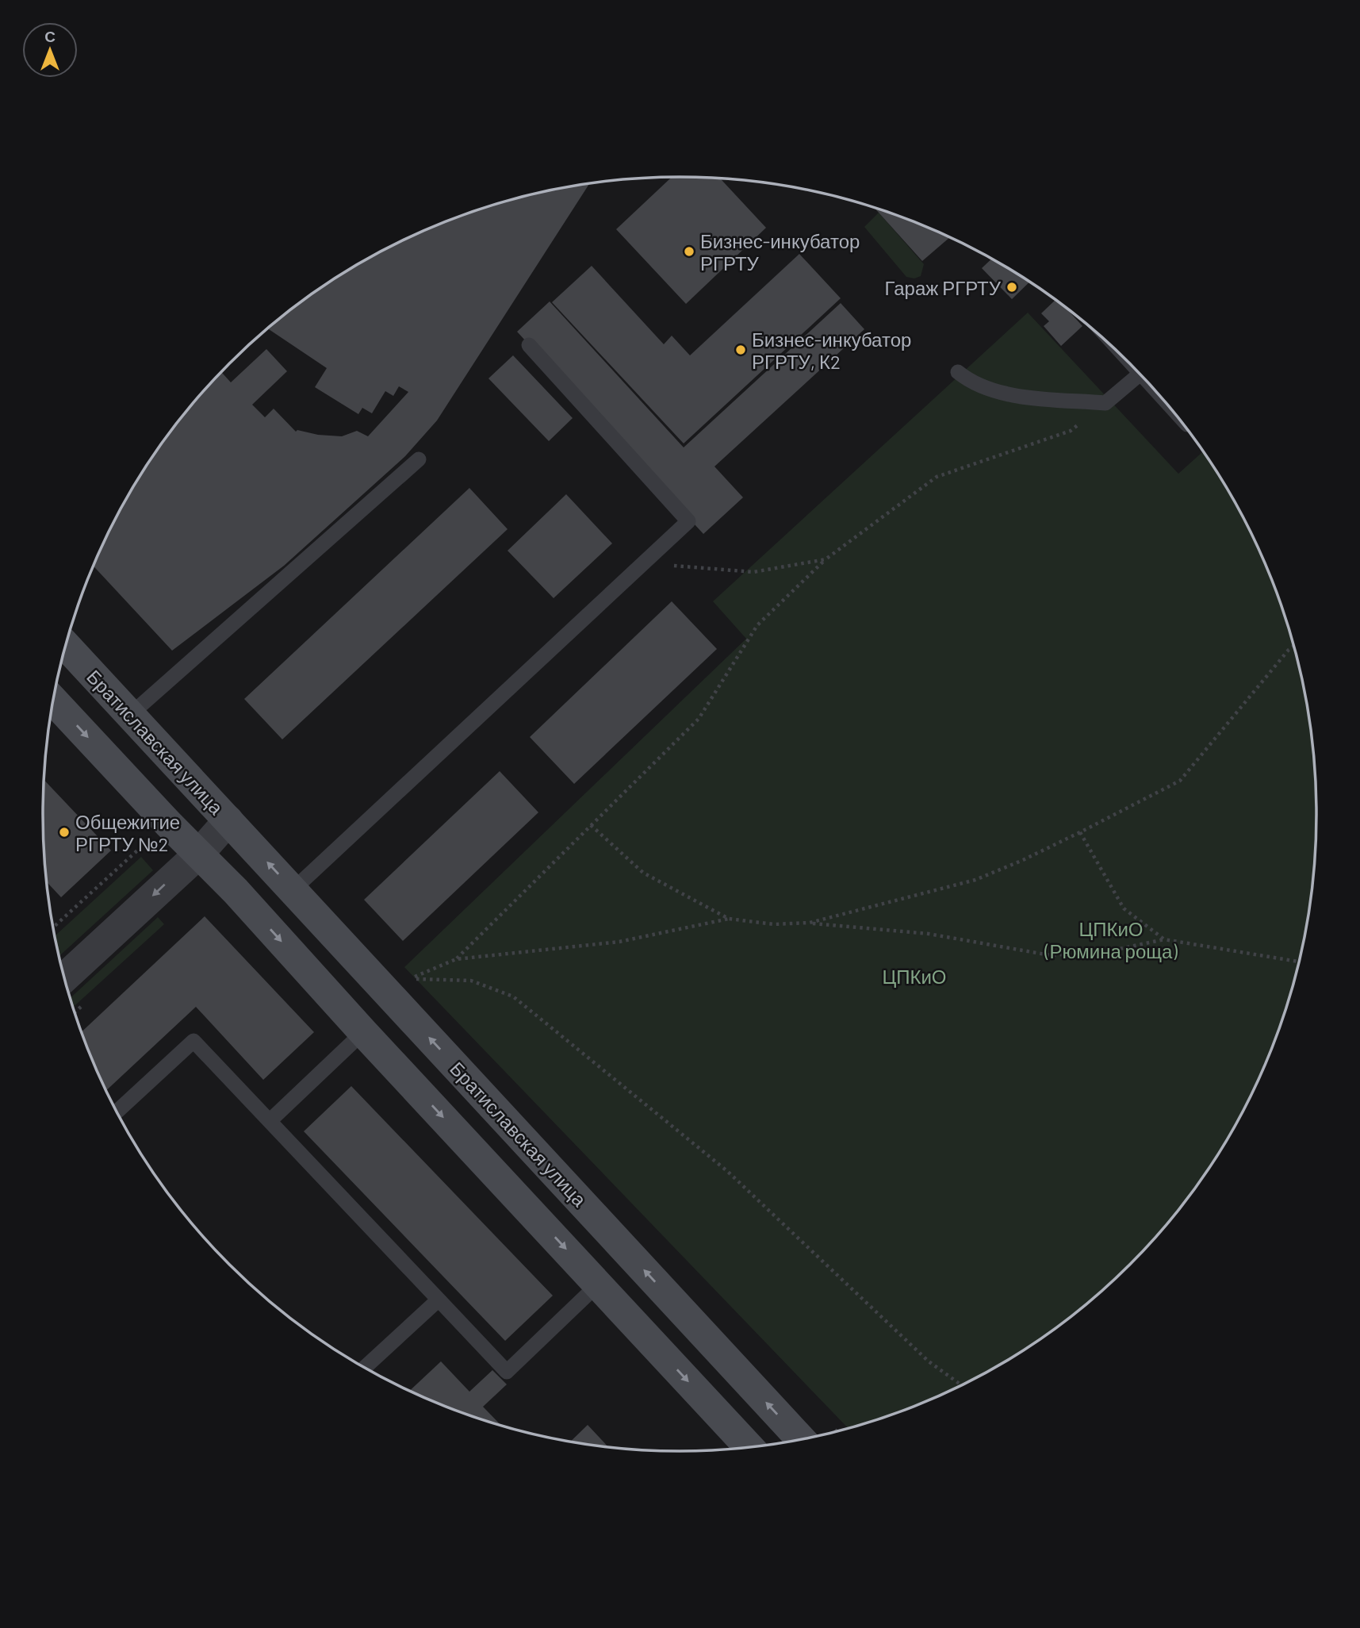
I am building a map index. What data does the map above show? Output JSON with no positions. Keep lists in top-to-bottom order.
{
  "streets": {
    "street": ["Братиславская улица"]
  },
  "parks": ["ЦПКиО (Рюмина роща)", "ЦПКиО"],
  "places": [
    "Бизнес-инкубатор РГРТУ",
    "Гараж РГРТУ",
    "Бизнес-инкубатор РГРТУ, К2",
    "Общежитие РГРТУ №2"
  ],
  "north": "top"
}
